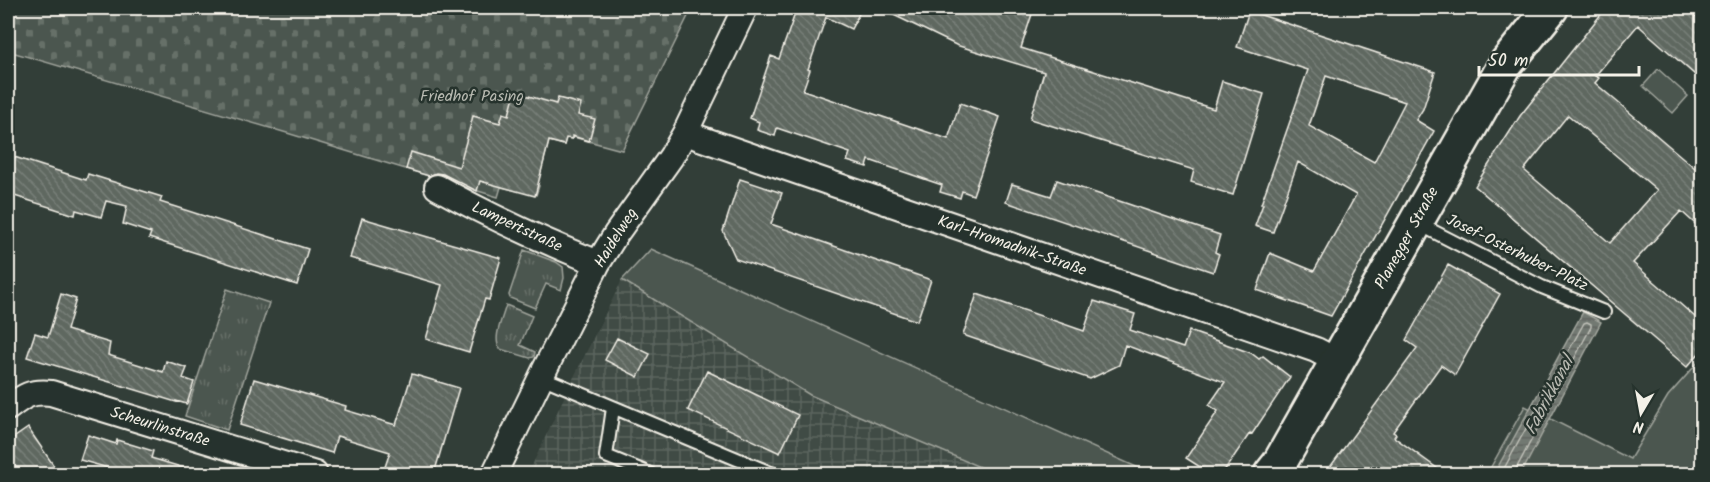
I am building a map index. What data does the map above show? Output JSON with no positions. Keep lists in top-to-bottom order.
{
  "streets": {
    "main road": ["Planegger Straße"],
    "street": [
      "Lampertstraße",
      "Haidelweg",
      "Karl-Hromadnik-Straße",
      "Scheurlinstraße"
    ],
    "lane": ["Josef-Osterhuber-Platz"]
  },
  "crossings": [
    ["Lampertstraße", "Haidelweg"],
    ["Haidelweg", "Karl-Hromadnik-Straße"],
    ["Planegger Straße", "Karl-Hromadnik-Straße"],
    ["Planegger Straße", "Josef-Osterhuber-Platz"]
  ],
  "water": ["Fabrikkanal"],
  "parks": ["Friedhof Pasing"],
  "scale_bar": "50 m",
  "north": "bottom"
}
